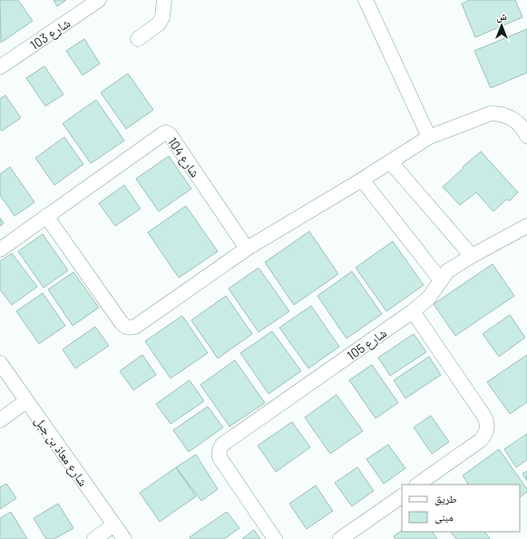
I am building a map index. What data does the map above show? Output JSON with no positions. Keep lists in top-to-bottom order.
{
  "streets": {
    "street": [
      "شارع 103",
      "شارع 104",
      "شارع 105",
      "شارع معاذ بن جبل"
    ]
  },
  "legend": ["طريق", "مبنى"],
  "north": "top"
}
